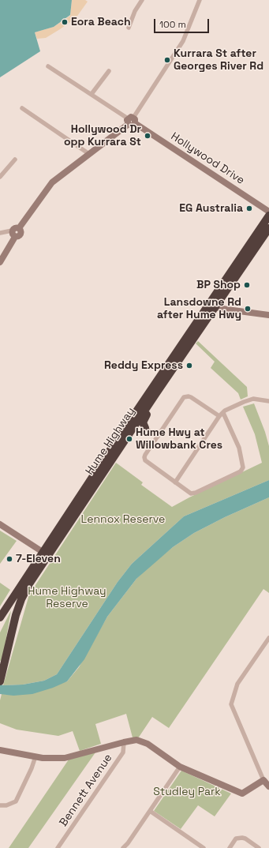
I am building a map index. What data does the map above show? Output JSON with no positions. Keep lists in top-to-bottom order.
{
  "streets": {
    "highway": ["Hume Highway"],
    "street": ["Hollywood Drive", "Bennett Avenue"]
  },
  "parks": ["Lennox Reserve", "Hume Highway Reserve", "Studley Park"],
  "places": [
    "Eora Beach",
    "Kurrara St after Georges River Rd",
    "Hollywood Dr opp Kurrara St",
    "EG Australia",
    "BP Shop",
    "Lansdowne Rd after Hume Hwy",
    "Reddy Express",
    "Hume Hwy at Willowbank Cres",
    "7-Eleven"
  ],
  "scale_bar": "100 m"
}
